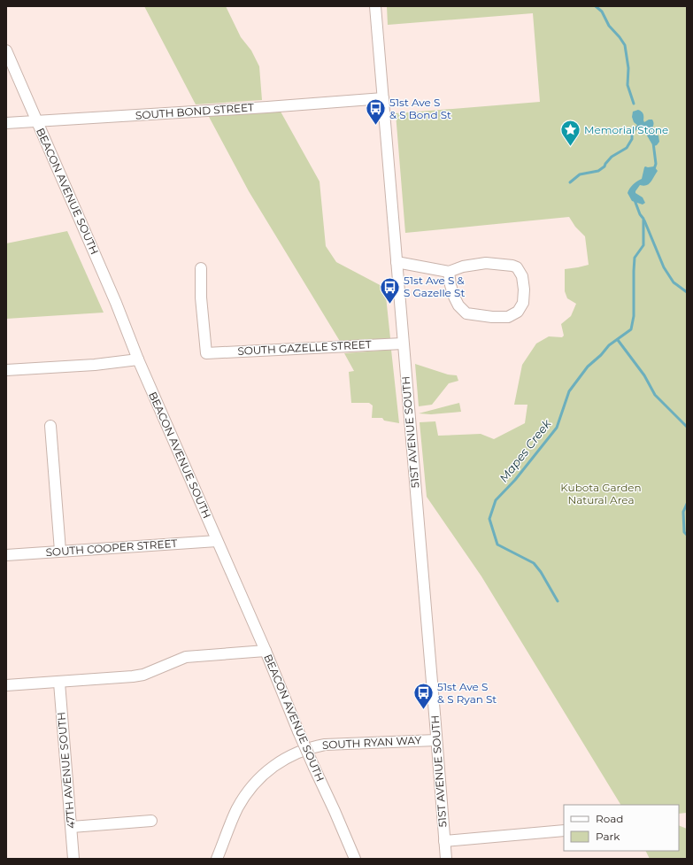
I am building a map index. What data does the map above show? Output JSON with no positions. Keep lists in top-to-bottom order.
{
  "streets": {
    "street": [
      "SOUTH BOND STREET",
      "BEACON AVENUE SOUTH",
      "SOUTH GAZELLE STREET",
      "51ST AVENUE SOUTH",
      "SOUTH COOPER STREET",
      "SOUTH RYAN WAY",
      "47TH AVENUE SOUTH"
    ]
  },
  "crossings": [
    ["SOUTH BOND STREET", "BEACON AVENUE SOUTH"],
    ["SOUTH BOND STREET", "51ST AVENUE SOUTH"],
    ["BEACON AVENUE SOUTH", "SOUTH COOPER STREET"],
    ["SOUTH GAZELLE STREET", "51ST AVENUE SOUTH"],
    ["51ST AVENUE SOUTH", "SOUTH RYAN WAY"]
  ],
  "water": ["Mapes Creek"],
  "parks": ["Kubota Garden Natural Area"],
  "places": {
    "bus stop": ["51st Ave S & S Bond St", "51st Ave S & S Gazelle St", "51st Ave S & S Ryan St"],
    "place": ["Memorial Stone"]
  },
  "legend": ["Road", "Park"]
}
